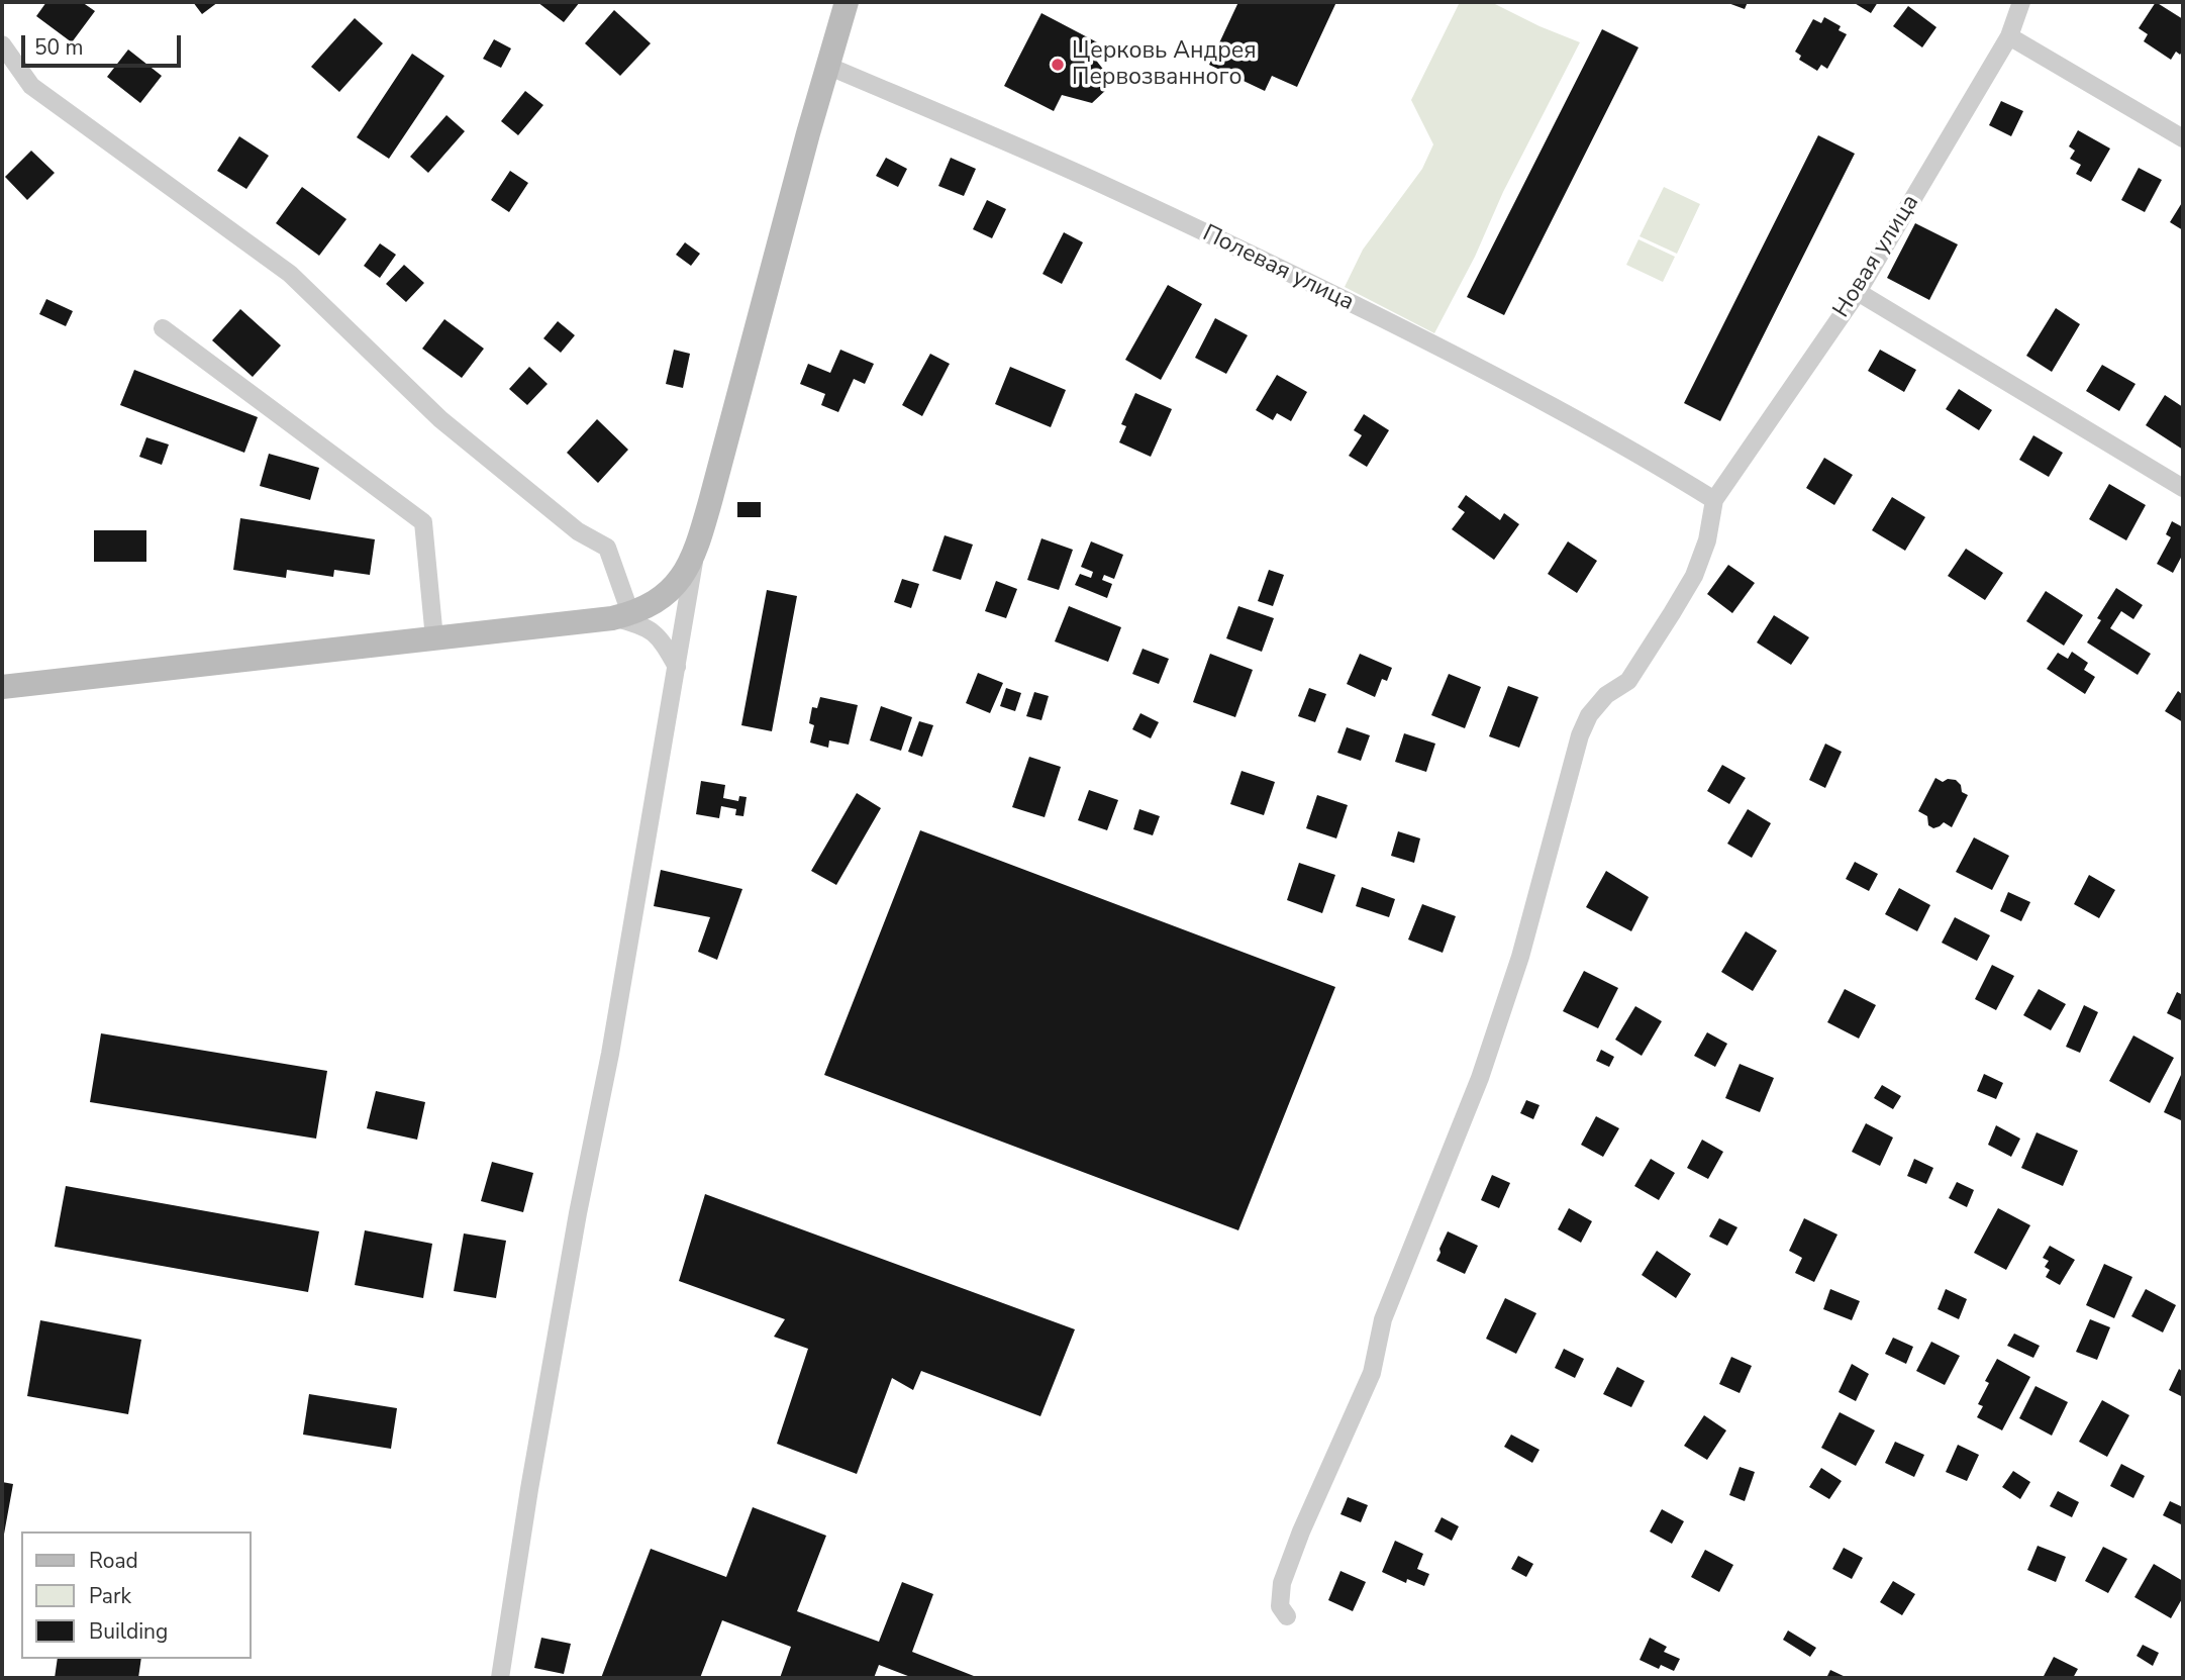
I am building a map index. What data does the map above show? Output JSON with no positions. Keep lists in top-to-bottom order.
{
  "streets": {
    "street": ["Новая улица", "Полевая улица"]
  },
  "crossings": [
    ["Новая улица", "Полевая улица"]
  ],
  "places": ["Церковь Андрея Первозванного"],
  "legend": ["Road", "Park", "Building"],
  "scale_bar": "50 m"
}
